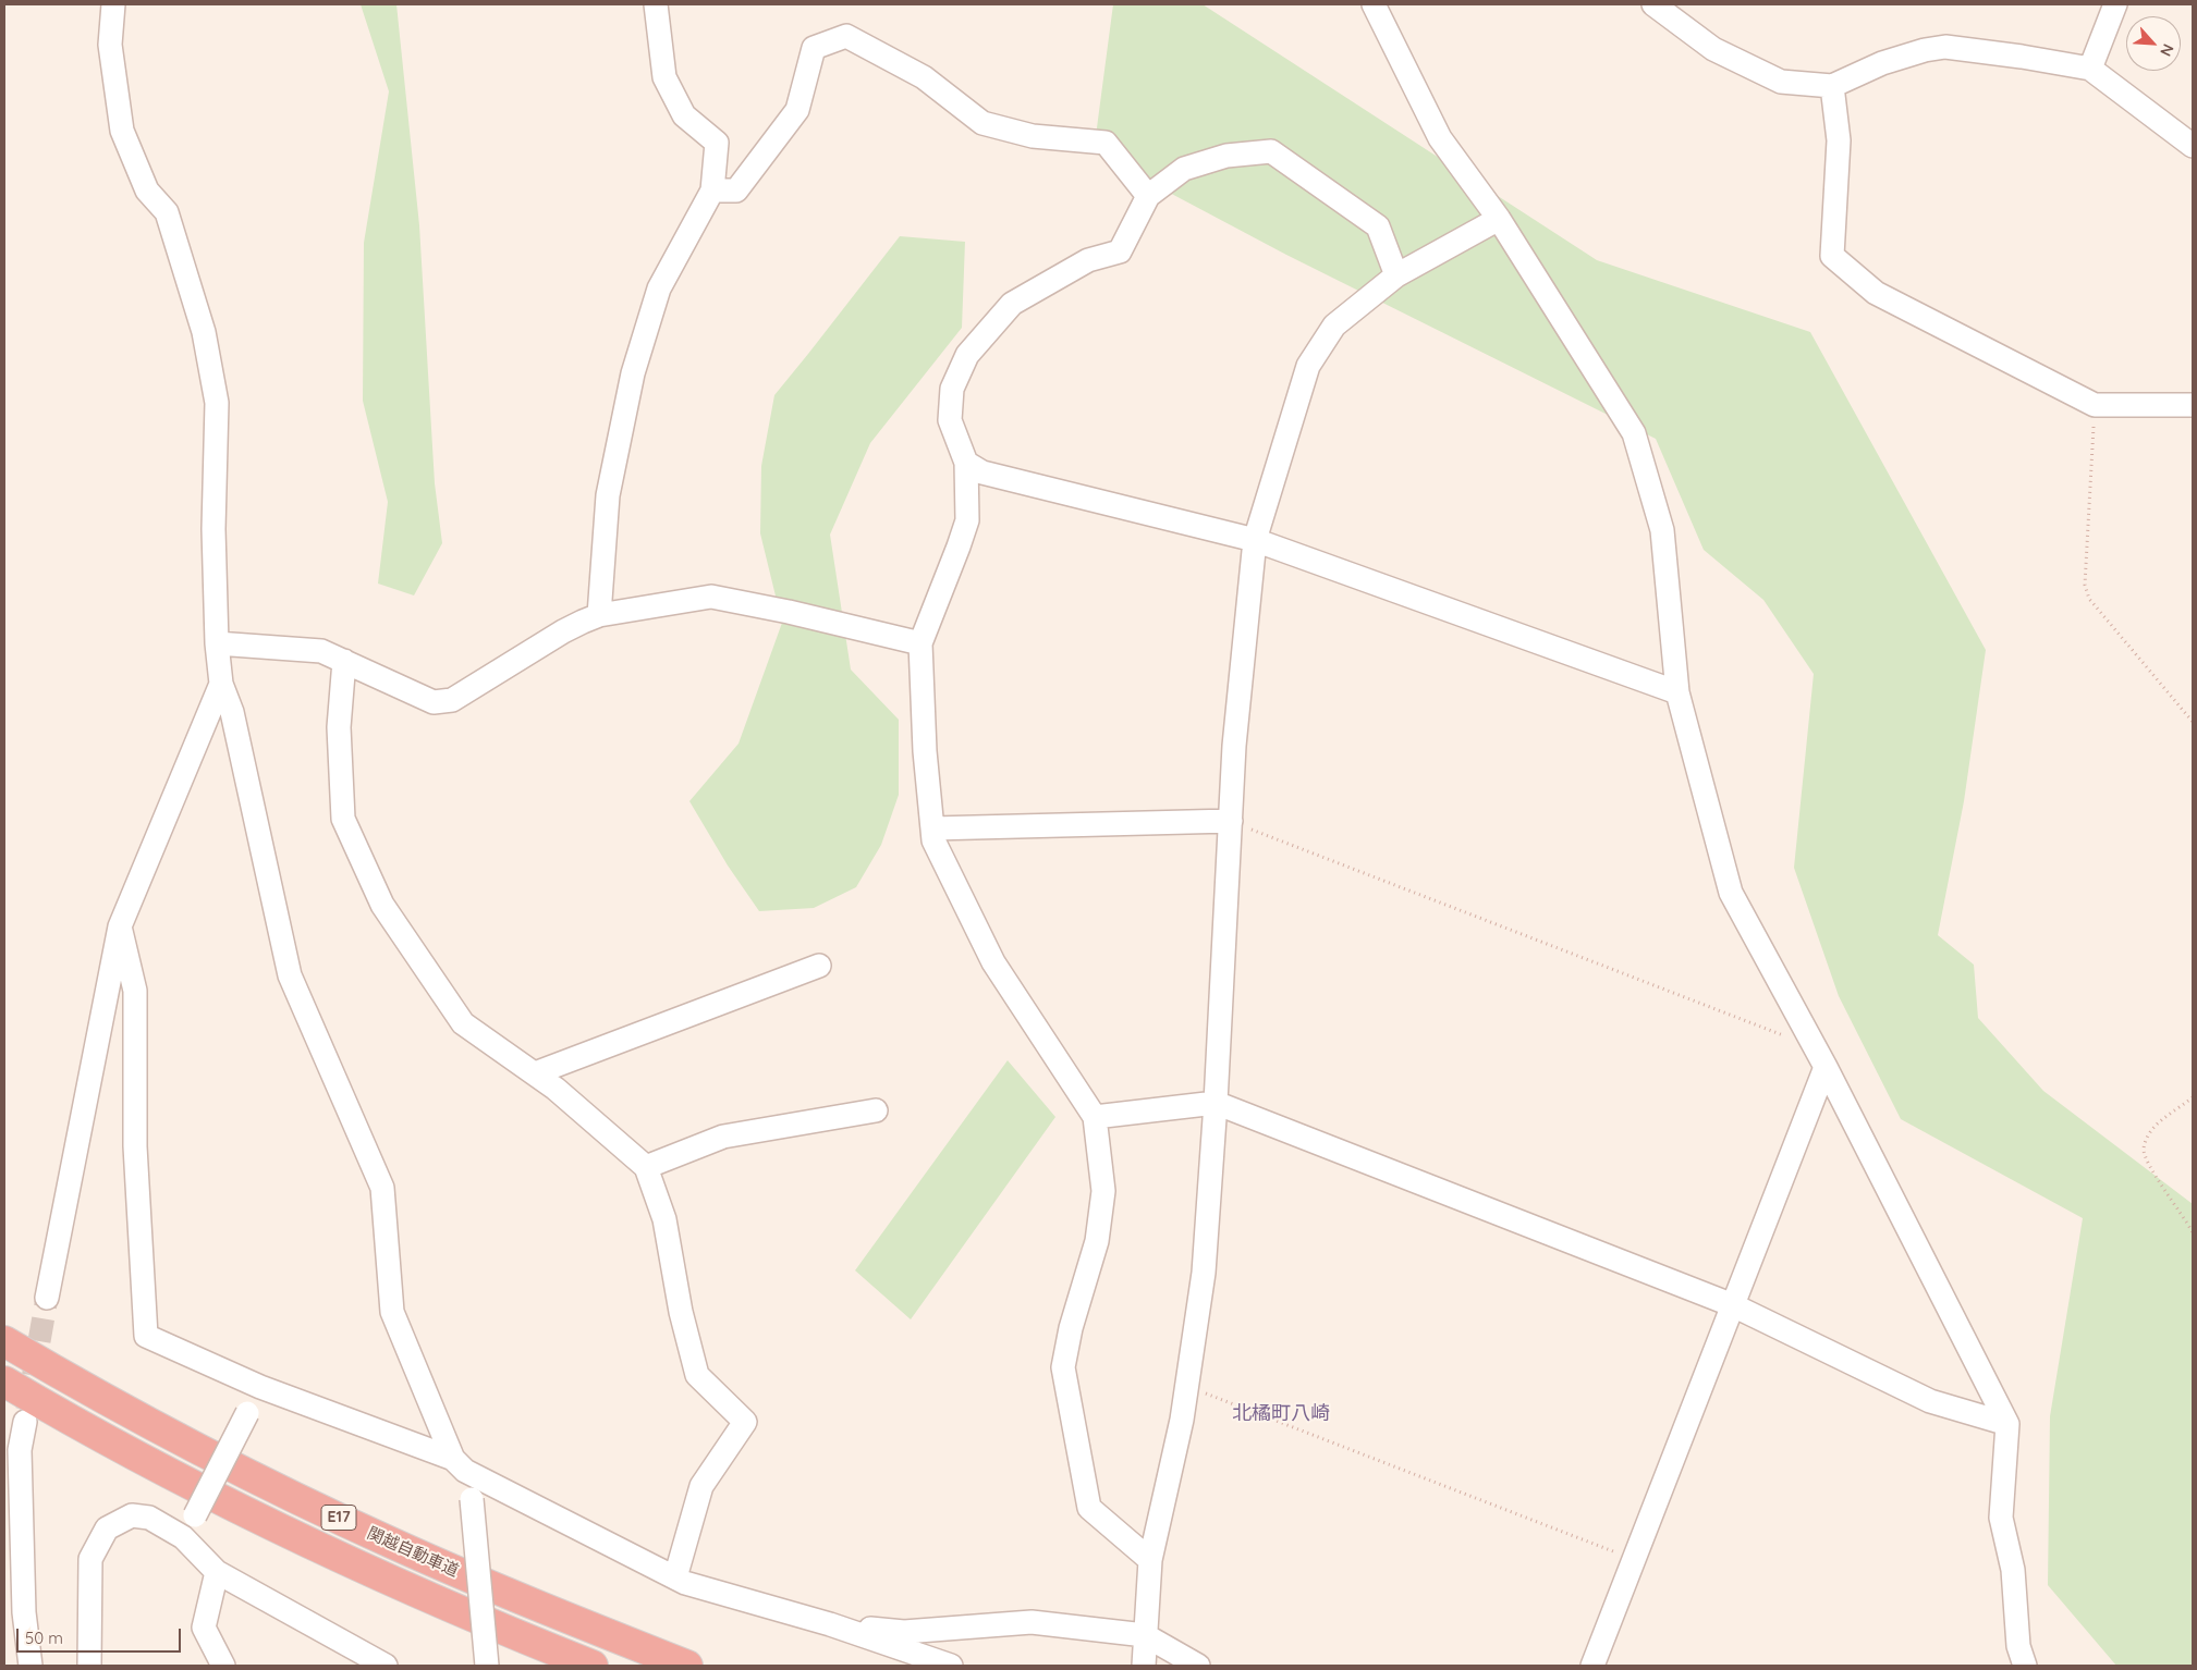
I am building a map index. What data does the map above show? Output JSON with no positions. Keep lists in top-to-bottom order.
{
  "streets": {
    "highway": ["E17", "関越自動車道"]
  },
  "districts": ["北橘町八崎"],
  "scale_bar": "50 m",
  "north": "bottom right"
}
